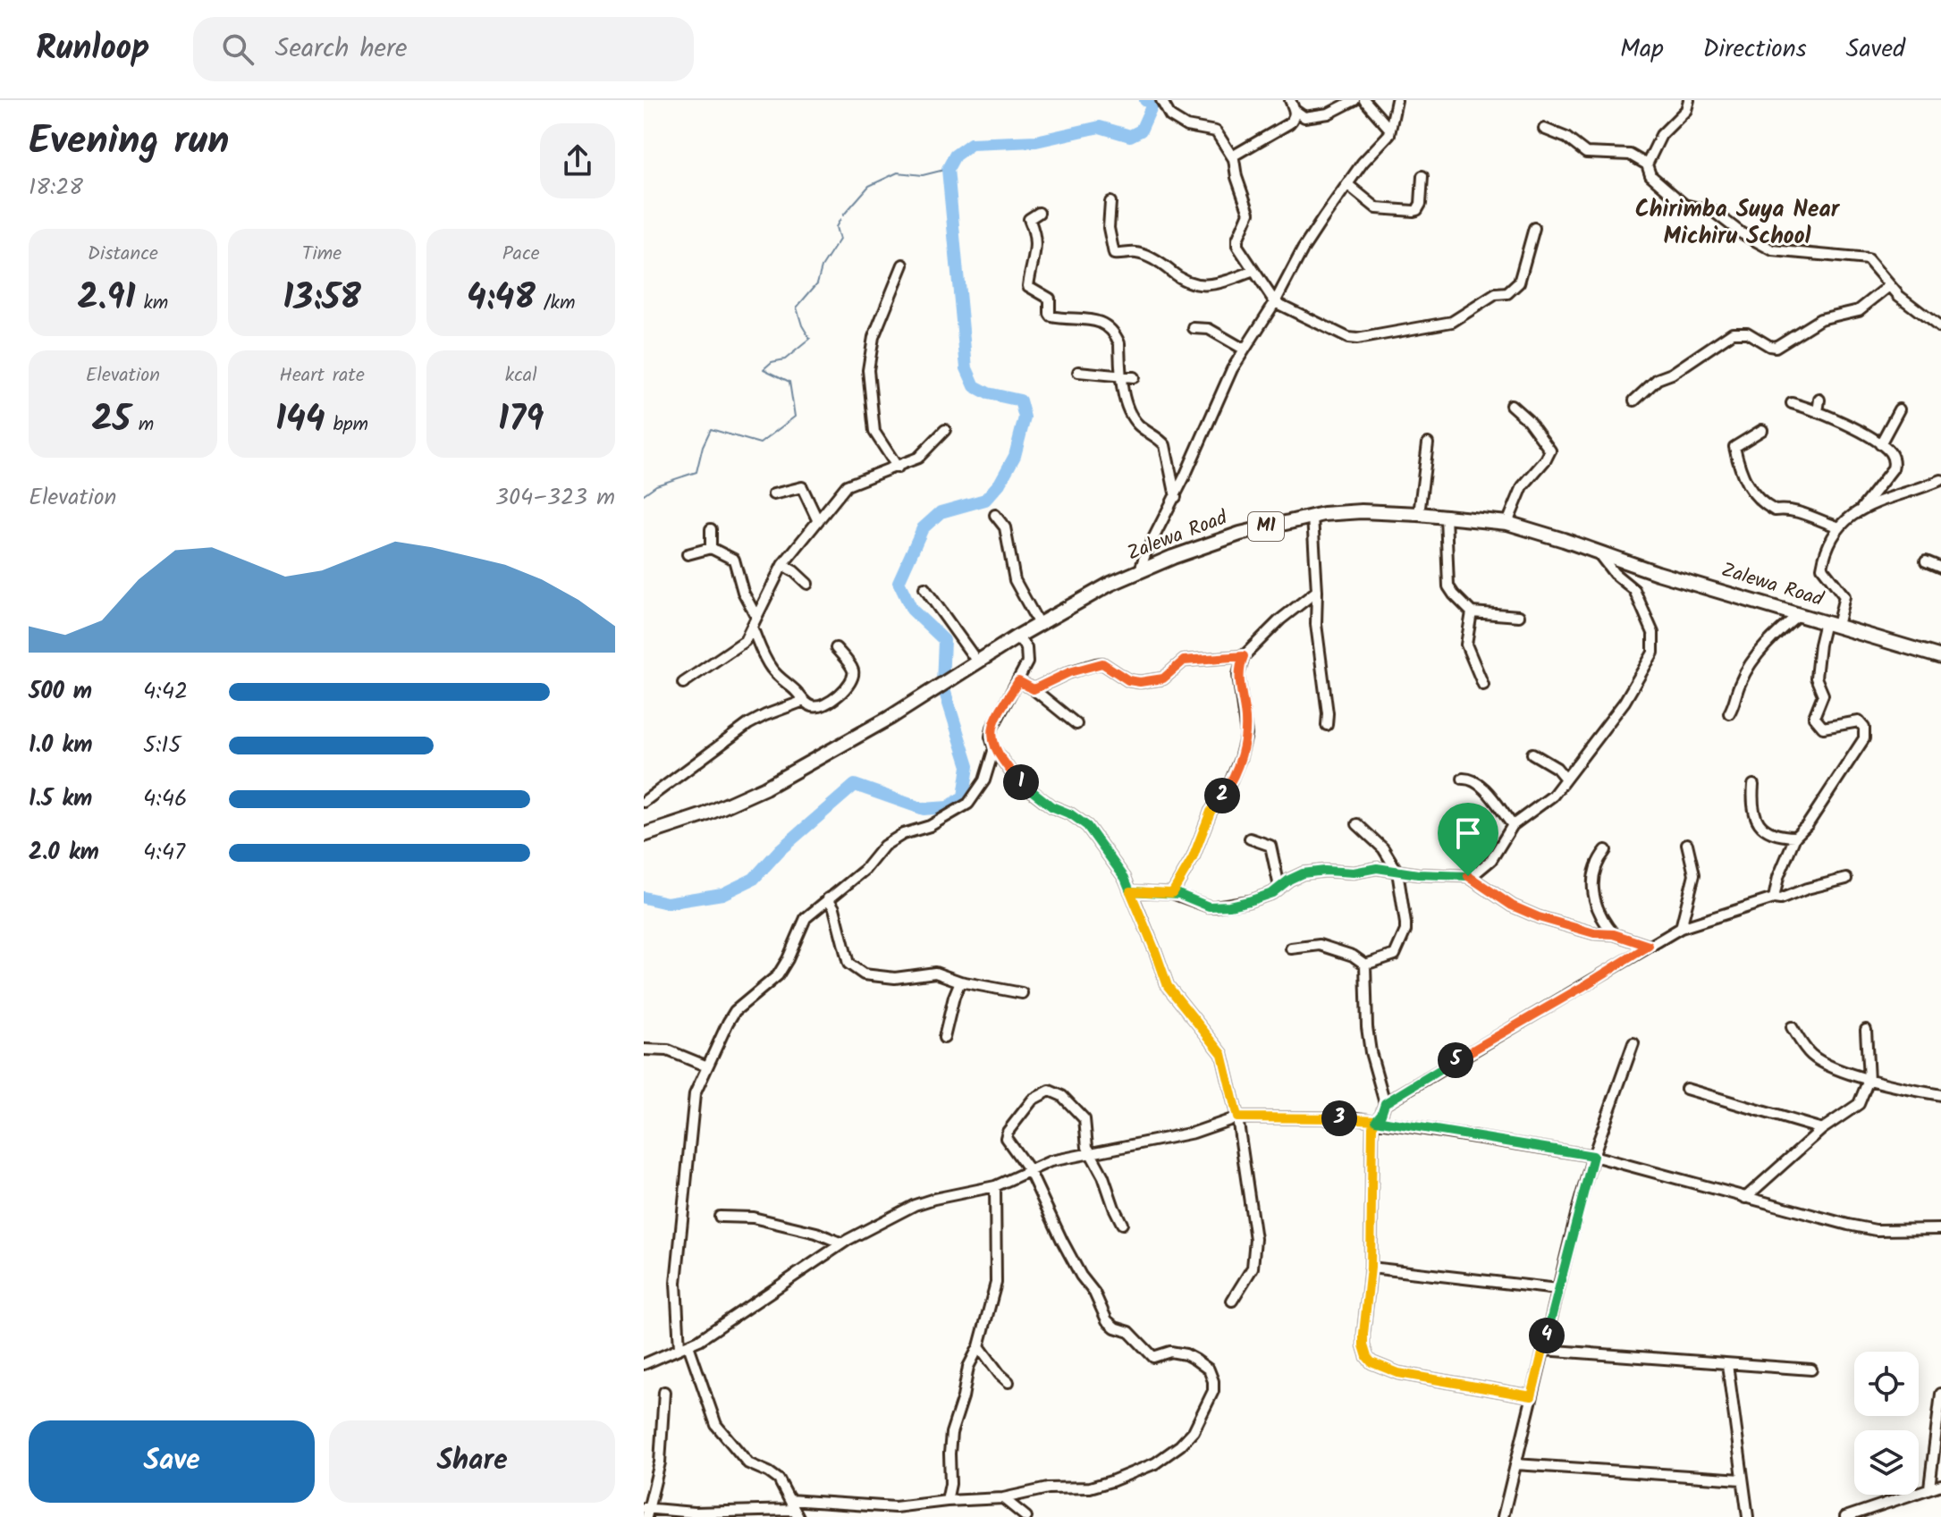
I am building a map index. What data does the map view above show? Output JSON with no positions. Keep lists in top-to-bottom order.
{
  "streets": {
    "highway": ["M1", "Zalewa Road"]
  },
  "districts": ["Chirimba Suya Near Michiru School"],
  "page": {
    "header": "Runloop",
    "search": "Search here",
    "nav": ["Map", "Directions", "Saved"],
    "heading": ["Evening run", "18:28"],
    "stats": [
      ["Distance", "2.91 km"],
      ["Time", "13:58"],
      ["Pace", "4:48 /km"],
      ["Elevation", "25 m"],
      ["Heart rate", "144 bpm"],
      ["kcal", "179"]
    ],
    "chart": ["Elevation", "304–323 m"],
    "list": [
      {
        "name": "500 m",
        "note": "4:42"
      },
      {
        "name": "1.0 km",
        "note": "5:15"
      },
      {
        "name": "1.5 km",
        "note": "4:46"
      },
      {
        "name": "2.0 km",
        "note": "4:47"
      }
    ],
    "pins": [
      "1",
      "2",
      "5",
      "3",
      "4"
    ],
    "buttons": ["Save", "Share"]
  }
}
